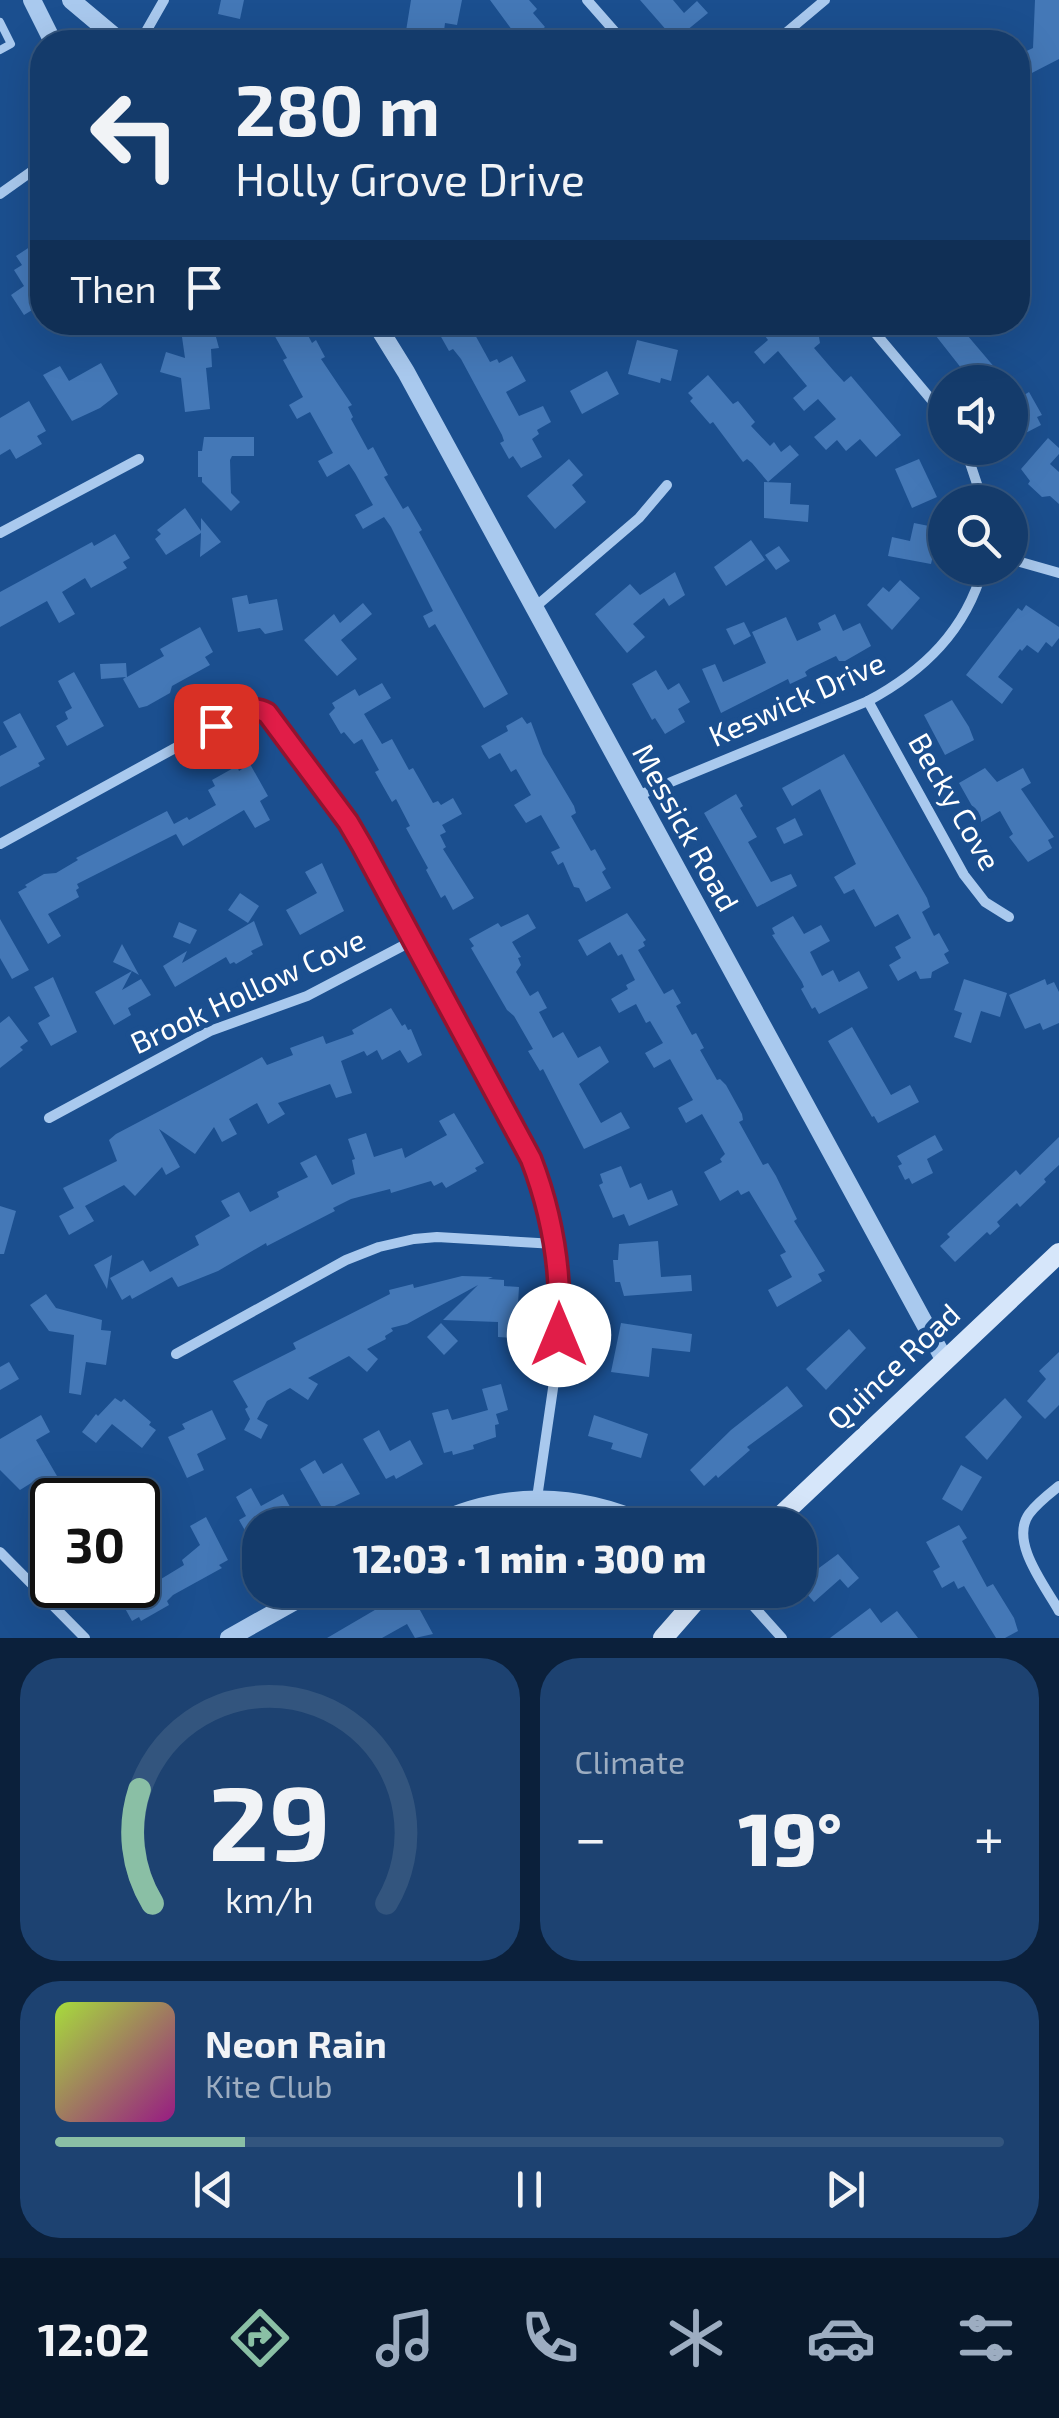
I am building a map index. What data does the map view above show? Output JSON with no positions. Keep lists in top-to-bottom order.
{
  "streets": {
    "main road": ["Quince Road"],
    "street": [
      "Keswick Drive",
      "Becky Cove",
      "Messick Road",
      "Brook Hollow Cove"
    ]
  },
  "crossings": [
    ["Keswick Drive", "Becky Cove"],
    ["Keswick Drive", "Messick Road"],
    ["Messick Road", "Quince Road"]
  ],
  "page": {
    "turn": ["280 m", "Holly Grove Drive"],
    "then": "Then",
    "limit": "30",
    "trip": "12:03 · 1 min · 300 m",
    "tile": "Climate",
    "heat": ["−", "19°", "+"],
    "song": ["Neon Rain", "Kite Club"],
    "tabs": "12:02",
    "gauge": ["29", "km/h"]
  }
}
